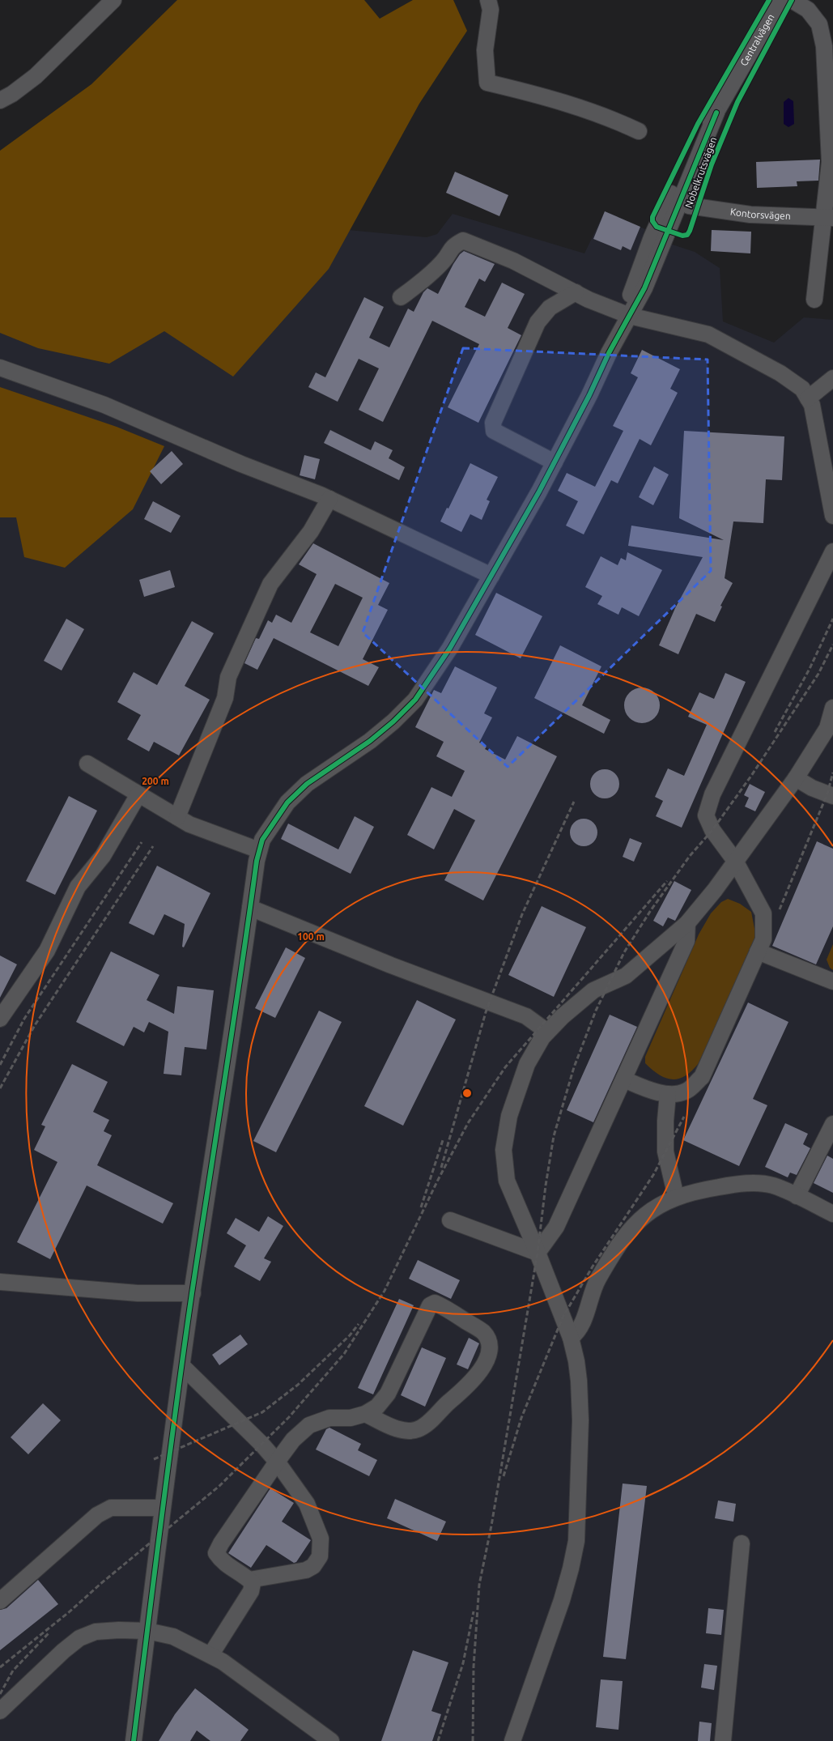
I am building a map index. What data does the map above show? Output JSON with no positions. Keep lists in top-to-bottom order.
{
  "streets": {
    "street": ["Centralvägen", "Nobelkrutsvägen", "Kontorsvägen"]
  },
  "crossings": [
    ["Centralvägen", "Nobelkrutsvägen"],
    ["Nobelkrutsvägen", "Kontorsvägen"]
  ],
  "rings": ["200 m", "100 m"]
}
